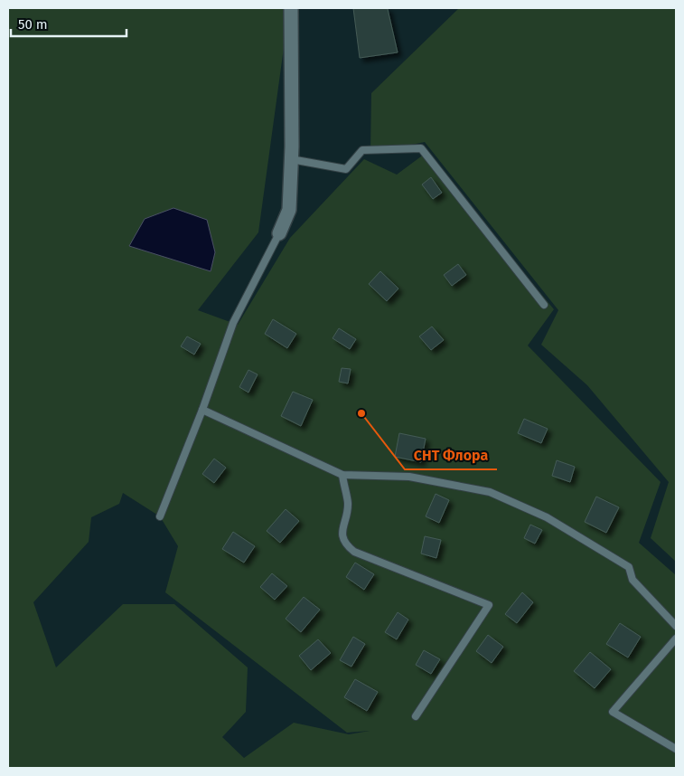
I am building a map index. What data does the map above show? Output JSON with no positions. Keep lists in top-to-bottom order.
{
  "places": ["СНТ Флора"],
  "scale_bar": "50 m"
}
